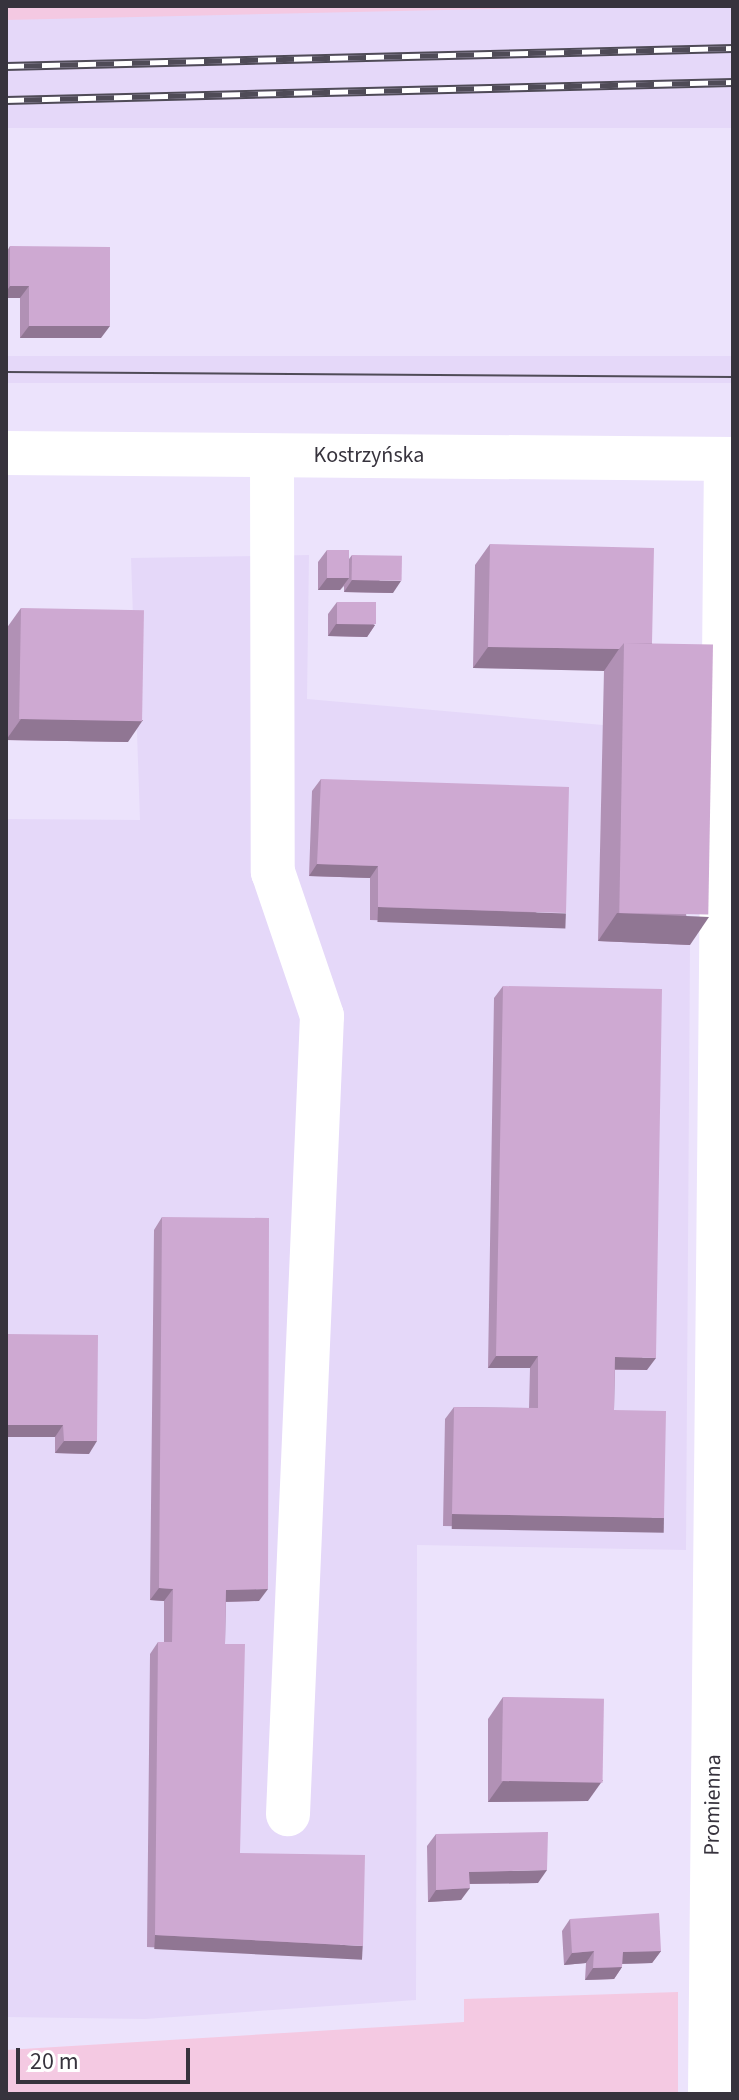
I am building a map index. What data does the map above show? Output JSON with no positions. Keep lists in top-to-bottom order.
{
  "streets": {
    "street": ["Kostrzyńska", "Promienna"]
  },
  "crossings": [
    ["Kostrzyńska", "Promienna"]
  ],
  "scale_bar": "20 m"
}
